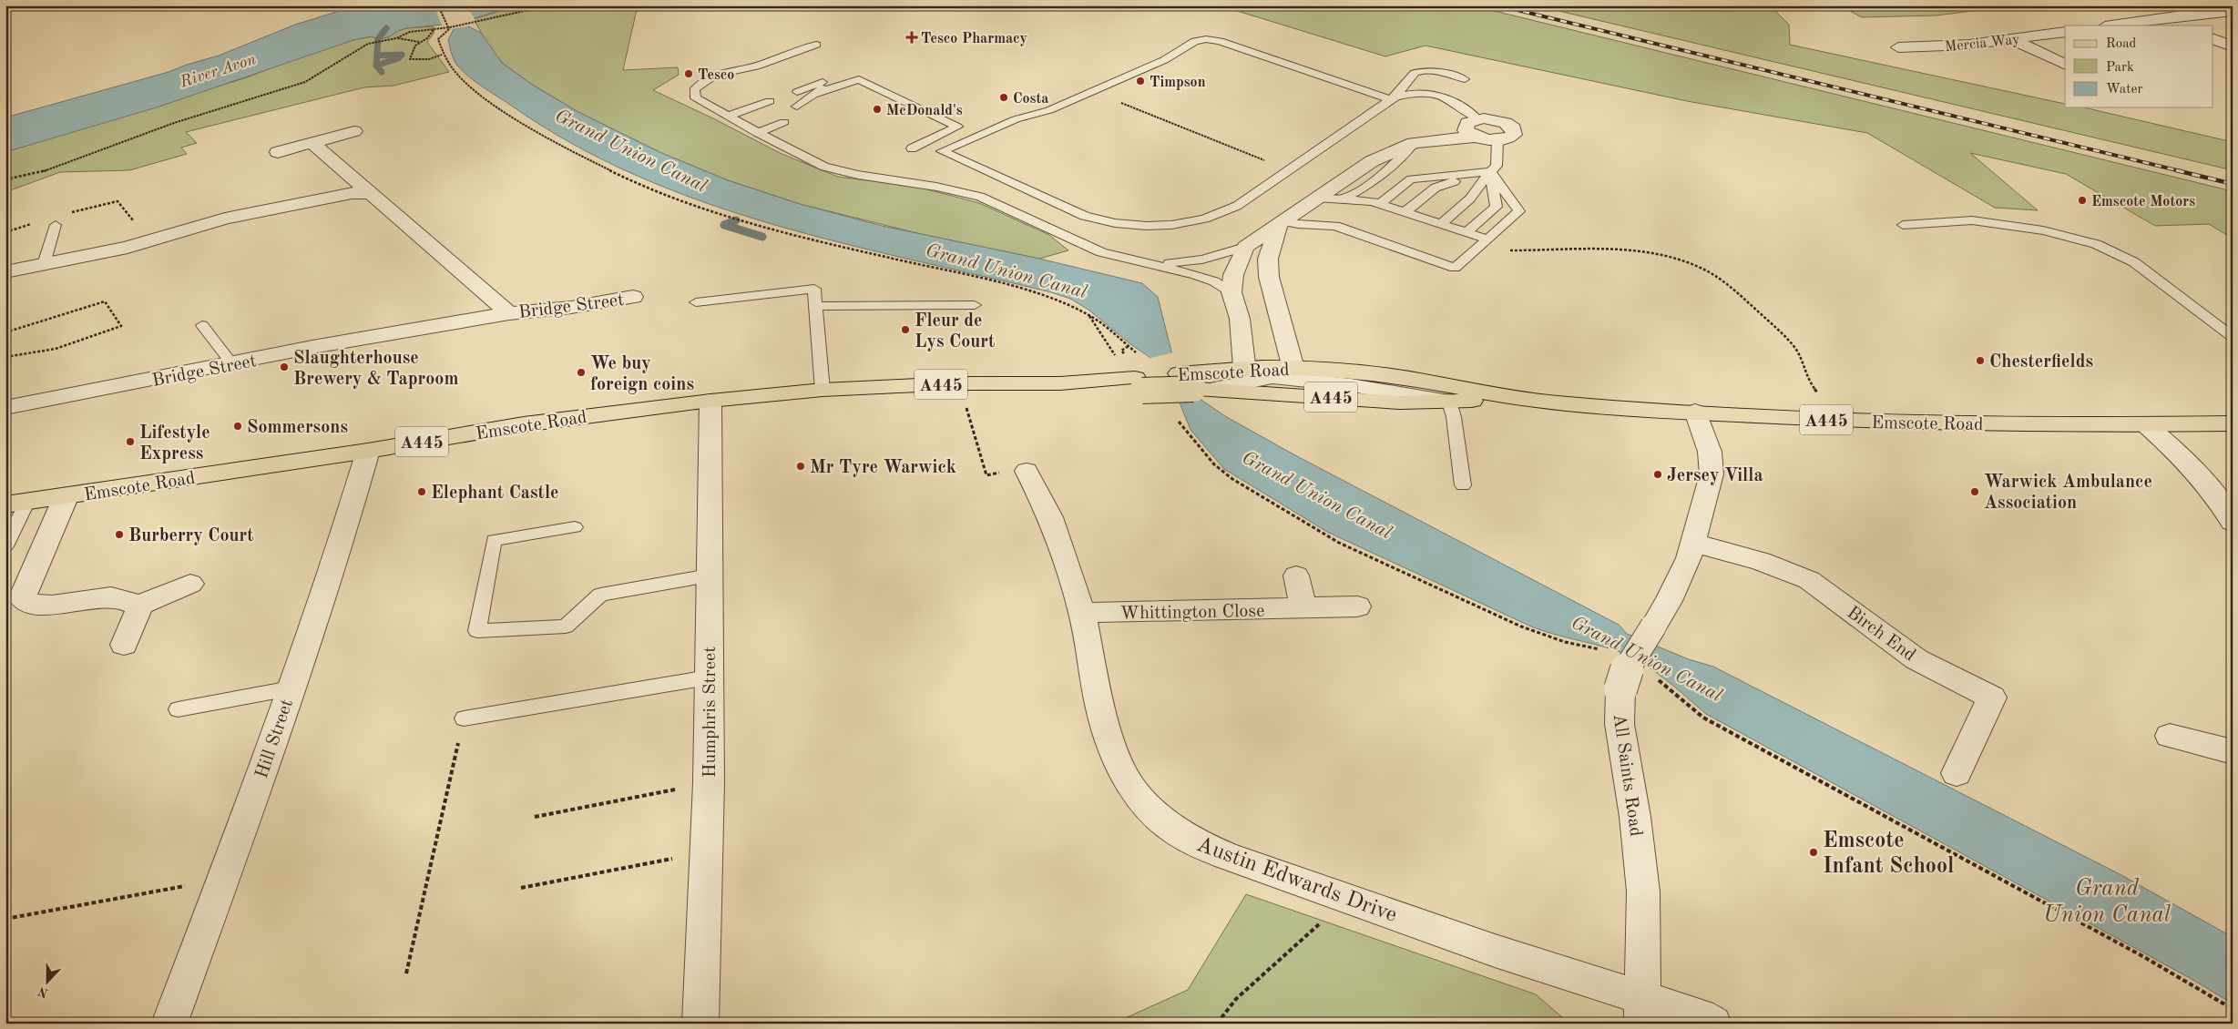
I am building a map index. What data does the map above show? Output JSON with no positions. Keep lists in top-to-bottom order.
{
  "streets": {
    "main road": ["Emscote Road", "A445"],
    "street": [
      "Mercia Way",
      "Bridge Street",
      "Whittington Close",
      "Birch End",
      "Humphris Street",
      "Hill Street",
      "All Saints Road",
      "Austin Edwards Drive"
    ]
  },
  "crossings": [
    ["Emscote Road", "Humphris Street"],
    ["Emscote Road", "Hill Street"],
    ["Emscote Road", "All Saints Road"],
    ["Whittington Close", "Austin Edwards Drive"],
    ["Birch End", "All Saints Road"],
    ["All Saints Road", "Austin Edwards Drive"]
  ],
  "water": ["River Avon", "Grand Union Canal"],
  "places": {
    "health": ["Tesco Pharmacy"],
    "other": [
      "Tesco",
      "Timpson",
      "Costa",
      "McDonald's",
      "Emscote Motors",
      "Fleur de Lys Court",
      "Chesterfields",
      "Slaughterhouse Brewery & Taproom",
      "We buy foreign coins",
      "Sommersons",
      "Lifestyle Express",
      "Mr Tyre Warwick",
      "Jersey Villa",
      "Elephant Castle",
      "Warwick Ambulance Association",
      "Burberry Court",
      "Emscote Infant School"
    ]
  },
  "legend": ["Road", "Park", "Water"],
  "north": "bottom"
}
